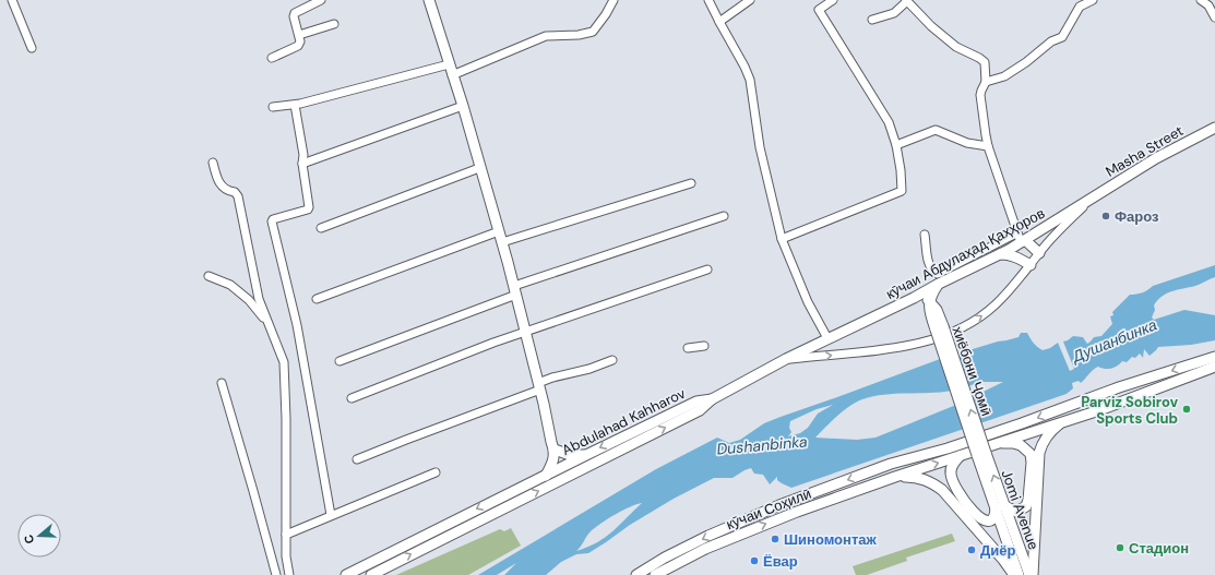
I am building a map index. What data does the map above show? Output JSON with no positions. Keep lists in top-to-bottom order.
{
  "streets": {
    "main road": [
      "Masha Street",
      "кӯчаи Абдулаҳад Қаҳҳоров",
      "хиёбони Ҷомӣ",
      "Abdulahad Kahharov",
      "кӯчаи Соҳилӣ",
      "Jomi Avenue"
    ]
  },
  "crossings": [
    ["Masha Street", "кӯчаи Абдулаҳад Қаҳҳоров"],
    ["кӯчаи Абдулаҳад Қаҳҳоров", "хиёбони Ҷомӣ"],
    ["кӯчаи Абдулаҳад Қаҳҳоров", "Abdulahad Kahharov"],
    ["хиёбони Ҷомӣ", "Jomi Avenue"]
  ],
  "water": ["Душанбинка", "Dushanbinka"],
  "places": [
    "Фароз",
    "Parviz Sobirov Sports Club",
    "Шиномонтаж",
    "Стадион",
    "Диёр",
    "Ёвар"
  ],
  "north": "left"
}
